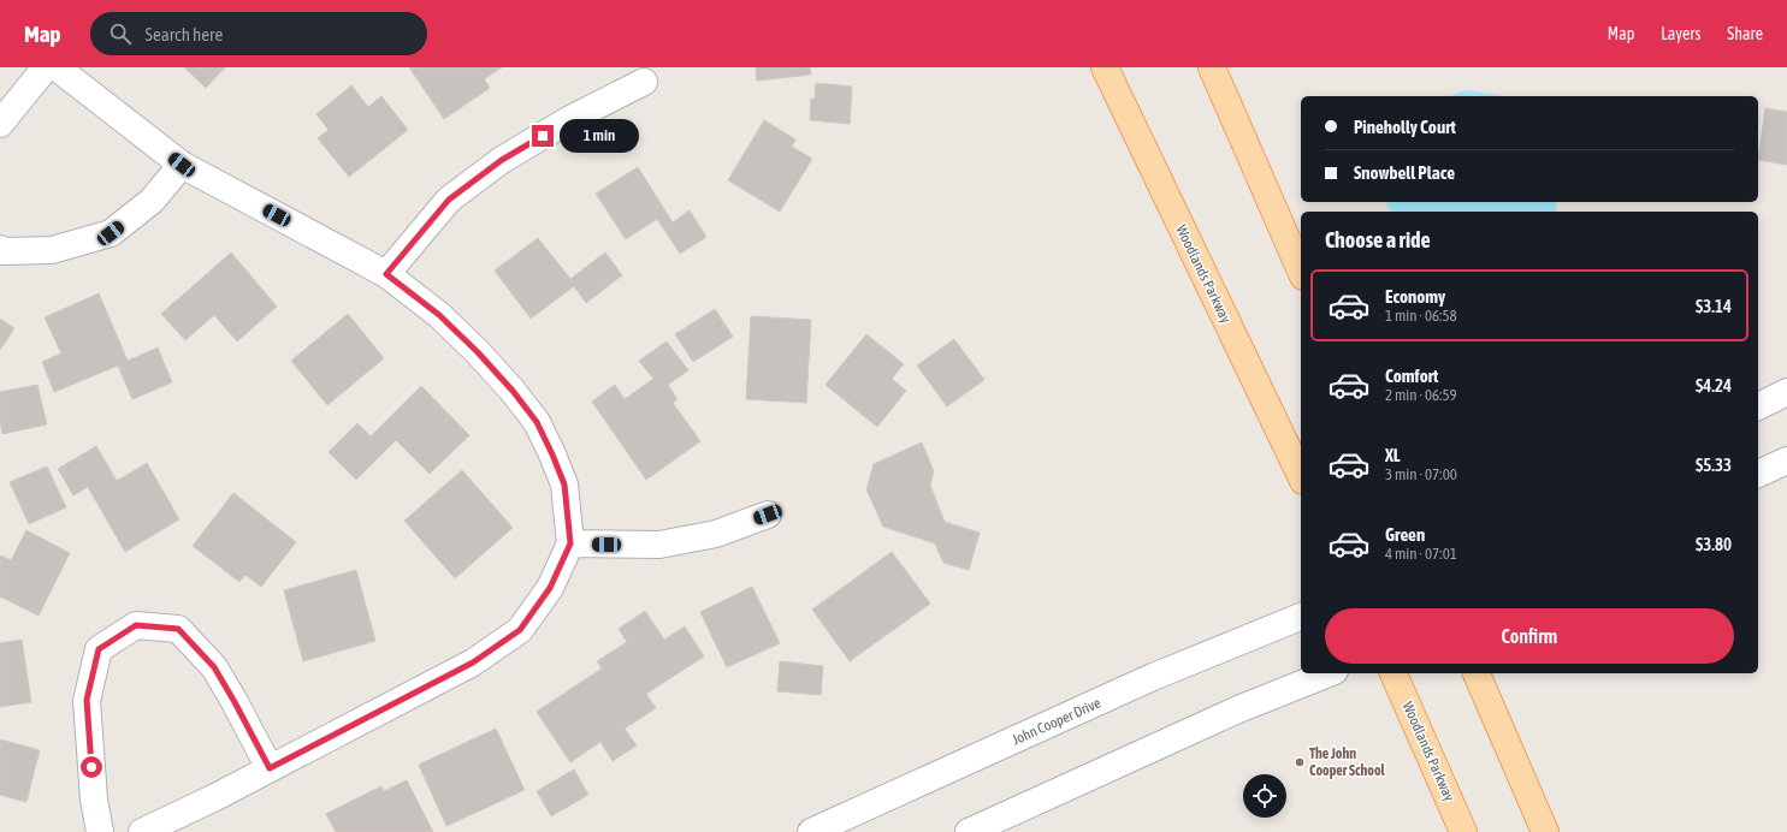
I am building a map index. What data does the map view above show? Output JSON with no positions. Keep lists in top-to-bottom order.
{
  "streets": {
    "main road": ["Woodlands Parkway"],
    "street": ["John Cooper Drive"]
  },
  "places": ["The John Cooper School"],
  "page": {
    "header": "Map",
    "search": "Search here",
    "nav": ["Map", "Layers", "Share"],
    "banner": ["Pineholly Court", "Snowbell Place"],
    "bubble": "1 min",
    "heading": "Choose a ride",
    "list": [
      {
        "name": "Economy",
        "note": "1 min · 06:58",
        "value": "$3.14"
      },
      {
        "name": "Comfort",
        "note": "2 min · 06:59",
        "value": "$4.24"
      },
      {
        "name": "XL",
        "note": "3 min · 07:00",
        "value": "$5.33"
      },
      {
        "name": "Green",
        "note": "4 min · 07:01",
        "value": "$3.80"
      }
    ],
    "buttons": "Confirm"
  }
}
